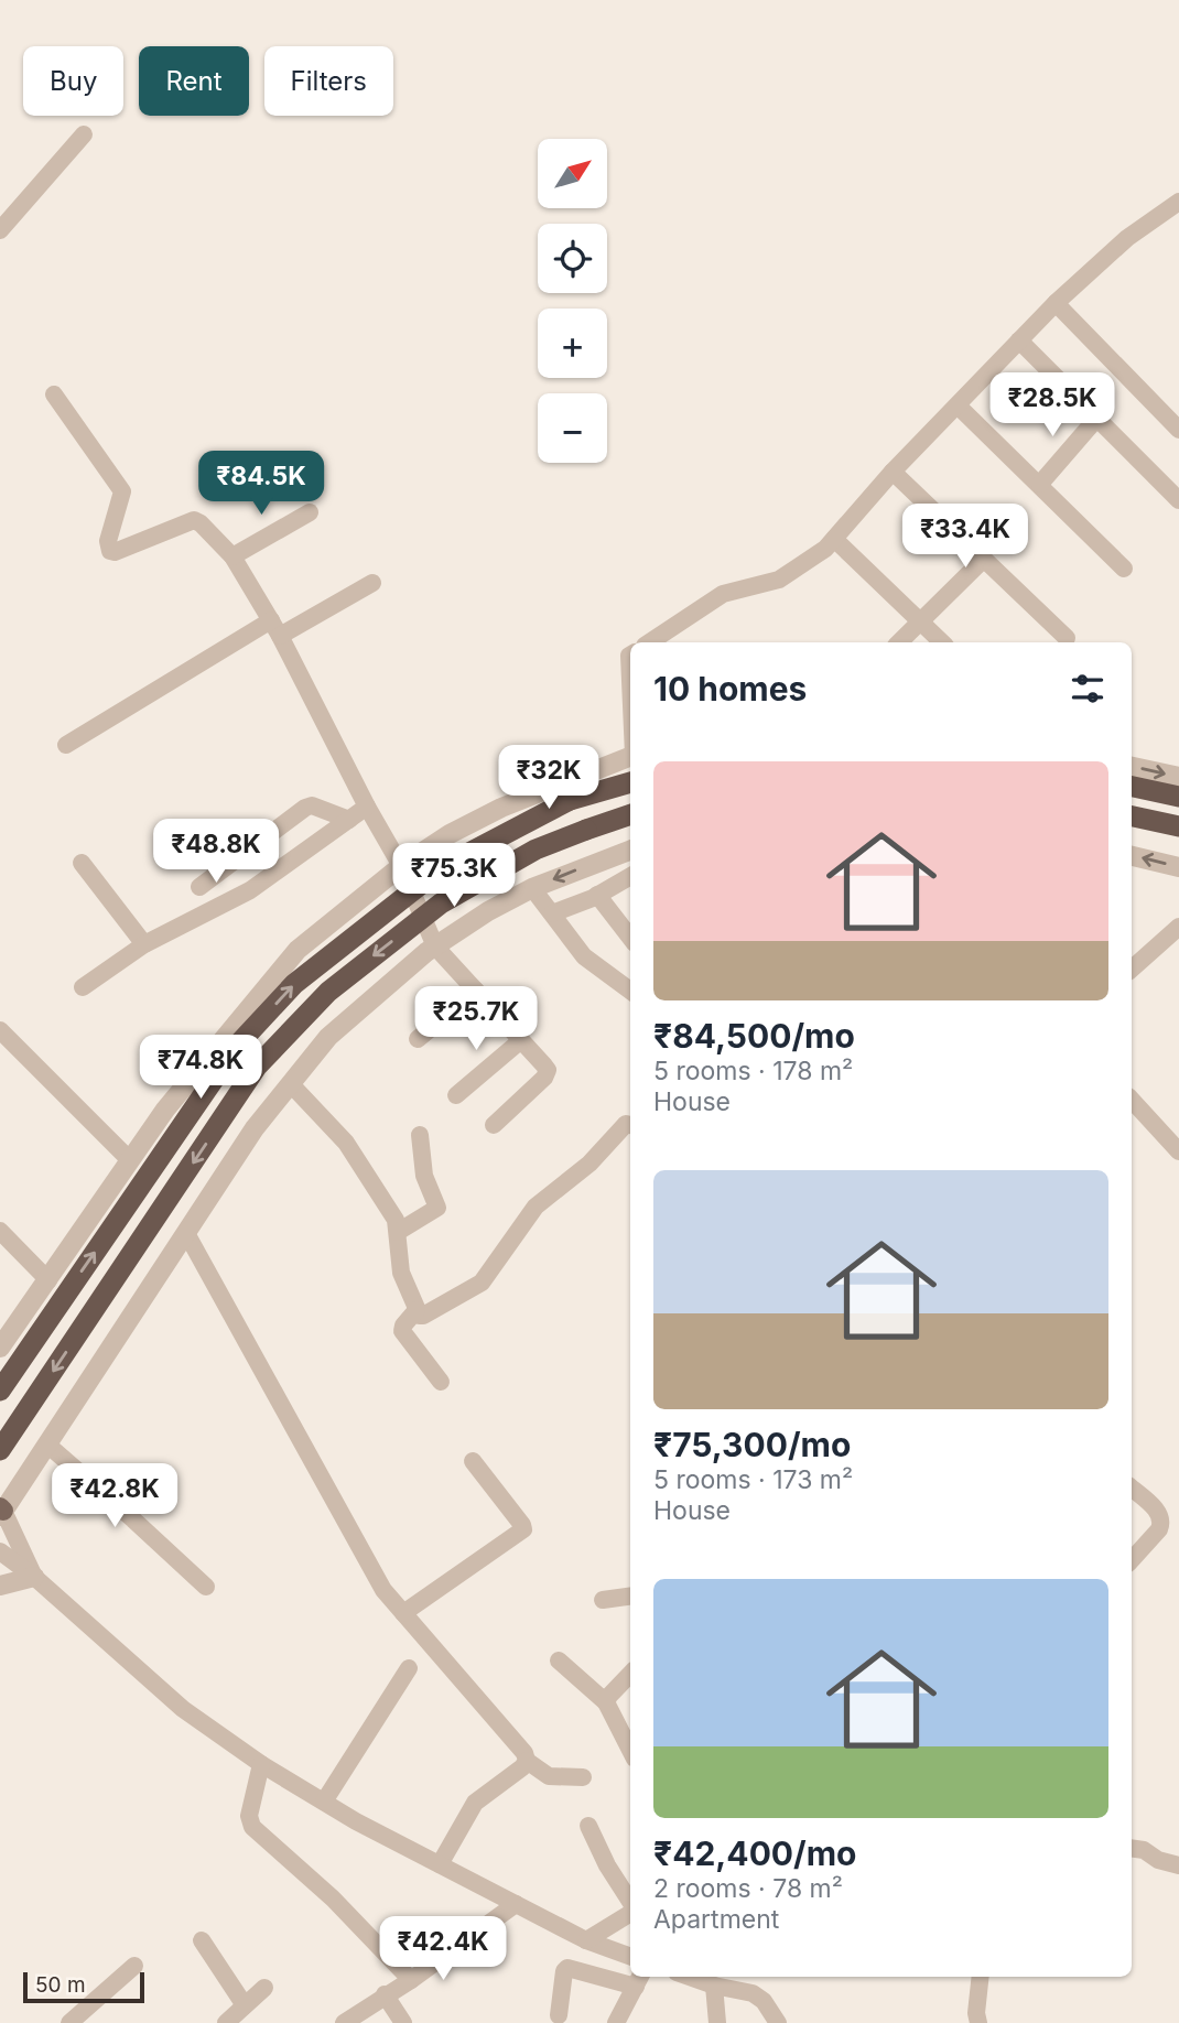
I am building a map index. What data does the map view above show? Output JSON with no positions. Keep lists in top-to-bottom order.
{
  "scale_bar": "50 m",
  "north": "top right",
  "page": {
    "chip": ["Buy", "Rent", "Filters"],
    "map_buttons": ["+", "−"],
    "price": [
      "₹28.5K",
      "₹84.5K",
      "₹33.4K",
      "₹32K",
      "₹48.8K",
      "₹75.3K",
      "₹25.7K",
      "₹74.8K",
      "₹42.8K",
      "₹42.4K"
    ],
    "heading": "10 homes",
    "list": [
      {
        "name": "₹84,500/mo",
        "note": "5 rooms · 178 m² · House"
      },
      {
        "name": "₹75,300/mo",
        "note": "5 rooms · 173 m² · House"
      },
      {
        "name": "₹42,400/mo",
        "note": "2 rooms · 78 m² · Apartment"
      }
    ],
    "scale": "50 m"
  }
}
